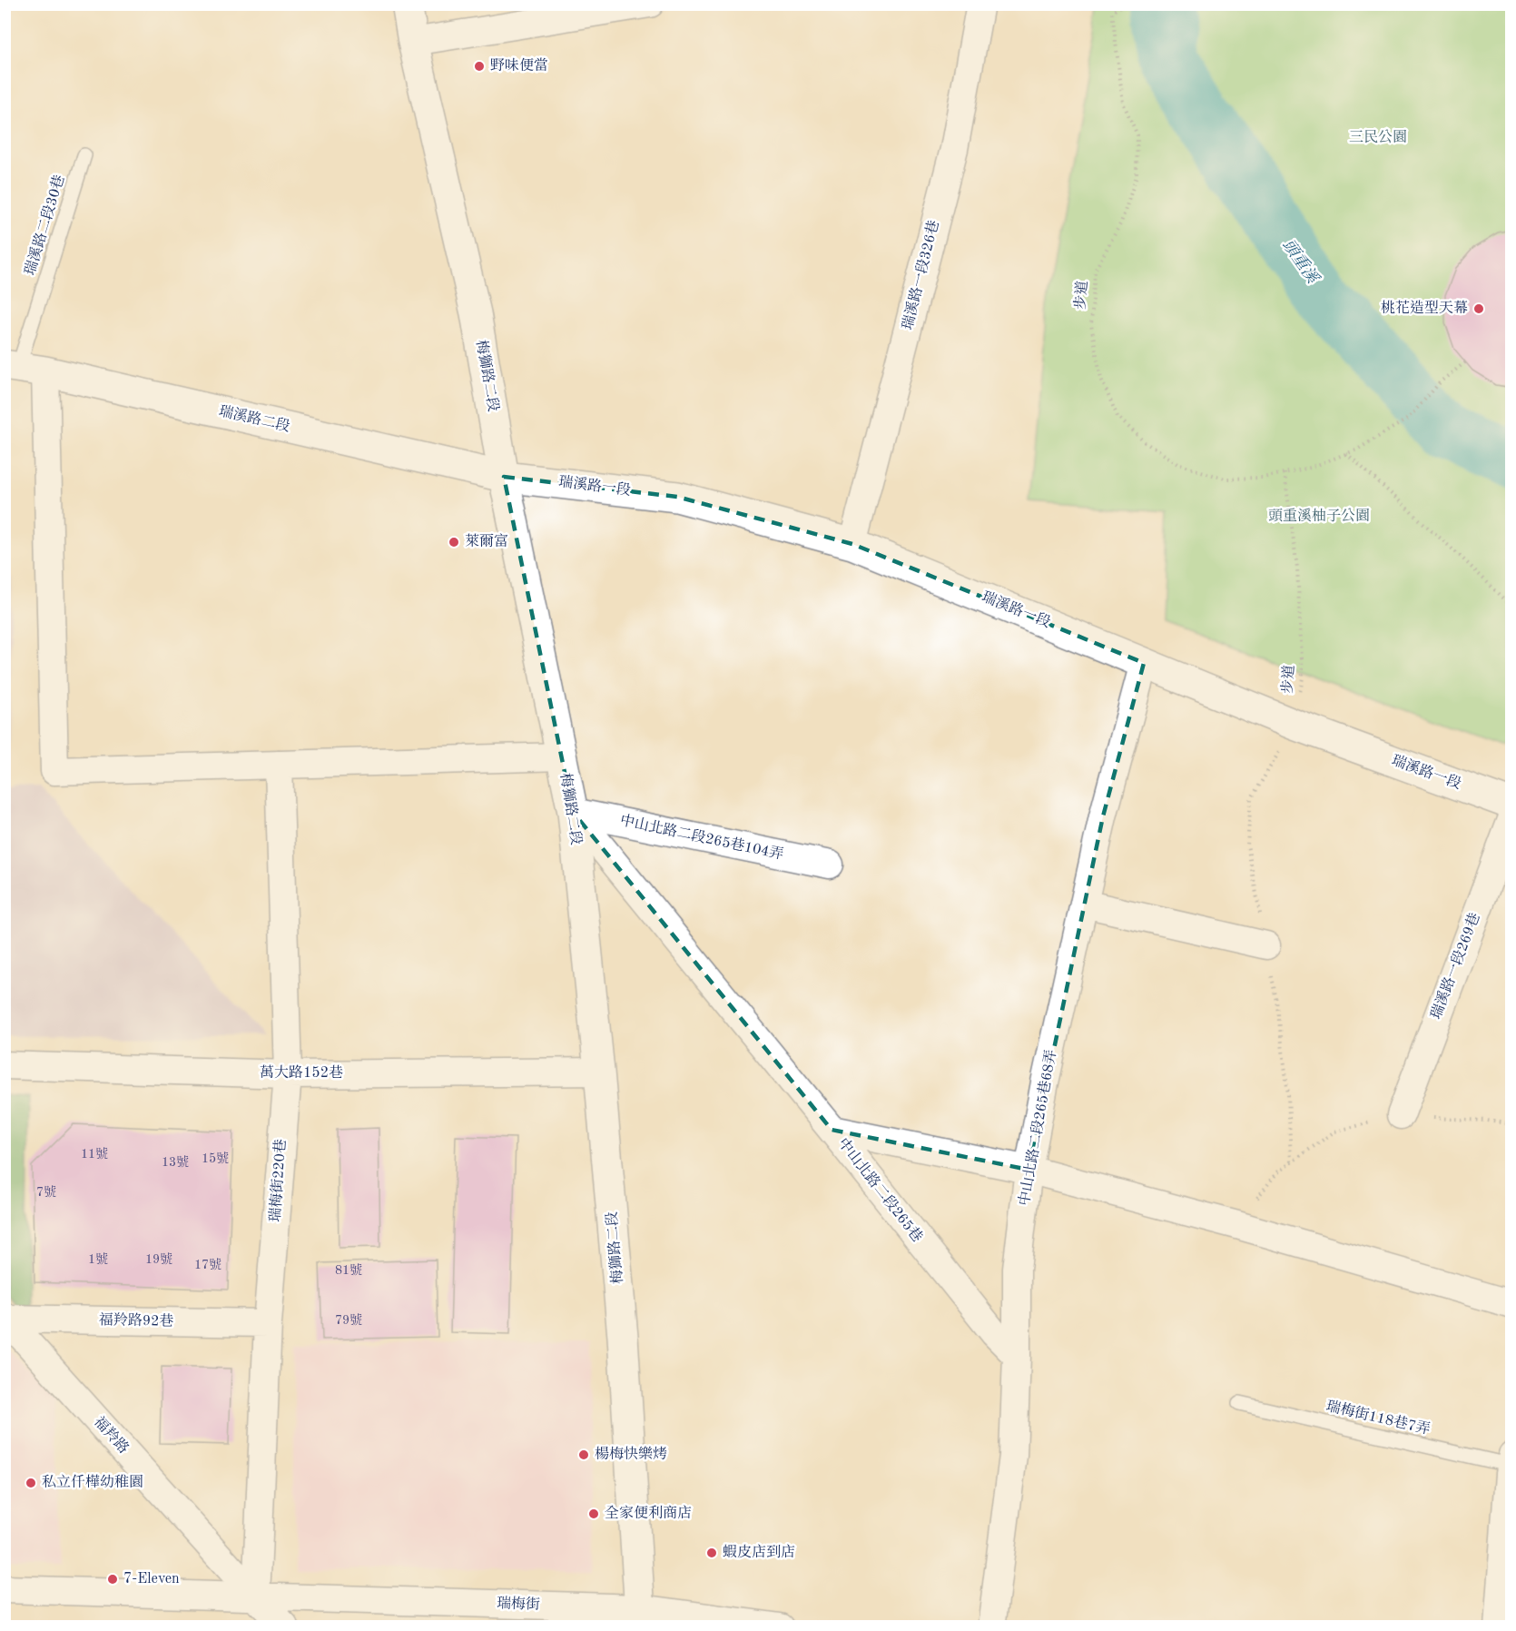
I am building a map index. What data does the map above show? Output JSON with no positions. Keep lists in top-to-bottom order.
{
  "streets": {
    "street": [
      "瑞溪路一段326巷",
      "梅獅路二段",
      "瑞溪路二段",
      "瑞溪路一段",
      "中山北路二段265巷104弄",
      "瑞溪路一段269巷",
      "萬大路152巷",
      "中山北路二段265巷68弄",
      "瑞梅街220巷",
      "中山北路二段265巷",
      "福羚路92巷",
      "福羚路",
      "瑞梅街"
    ],
    "lane": ["瑞溪路二段30巷", "瑞梅街118巷7弄"],
    "path": ["步道"]
  },
  "crossings": [
    ["瑞溪路二段30巷", "瑞溪路二段"],
    ["瑞溪路一段326巷", "瑞溪路一段"],
    ["步道", "瑞溪路一段"],
    ["梅獅路二段", "瑞溪路二段"],
    ["梅獅路二段", "瑞溪路一段"],
    ["梅獅路二段", "中山北路二段265巷104弄"],
    ["梅獅路二段", "萬大路152巷"],
    ["梅獅路二段", "中山北路二段265巷"],
    ["梅獅路二段", "瑞梅街"],
    ["瑞溪路二段", "瑞溪路一段"],
    ["瑞溪路一段", "中山北路二段265巷68弄"],
    ["中山北路二段265巷104弄", "中山北路二段265巷"],
    ["萬大路152巷", "瑞梅街220巷"],
    ["中山北路二段265巷68弄", "中山北路二段265巷"],
    ["瑞梅街220巷", "福羚路92巷"],
    ["瑞梅街220巷", "福羚路"],
    ["瑞梅街220巷", "瑞梅街"],
    ["福羚路92巷", "福羚路"],
    ["福羚路", "瑞梅街"]
  ],
  "water": ["頭重溪"],
  "parks": ["三民公園", "頭重溪柚子公園"],
  "places": [
    "野味便當",
    "桃花造型天幕",
    "萊爾富",
    "楊梅快樂烤",
    "私立仟樺幼稚園",
    "全家便利商店",
    "蝦皮店到店",
    "7-Eleven"
  ],
  "house_numbers": [
    "11號",
    "15號",
    "13號",
    "7號",
    "1號",
    "19號",
    "17號",
    "81號",
    "79號"
  ]
}
